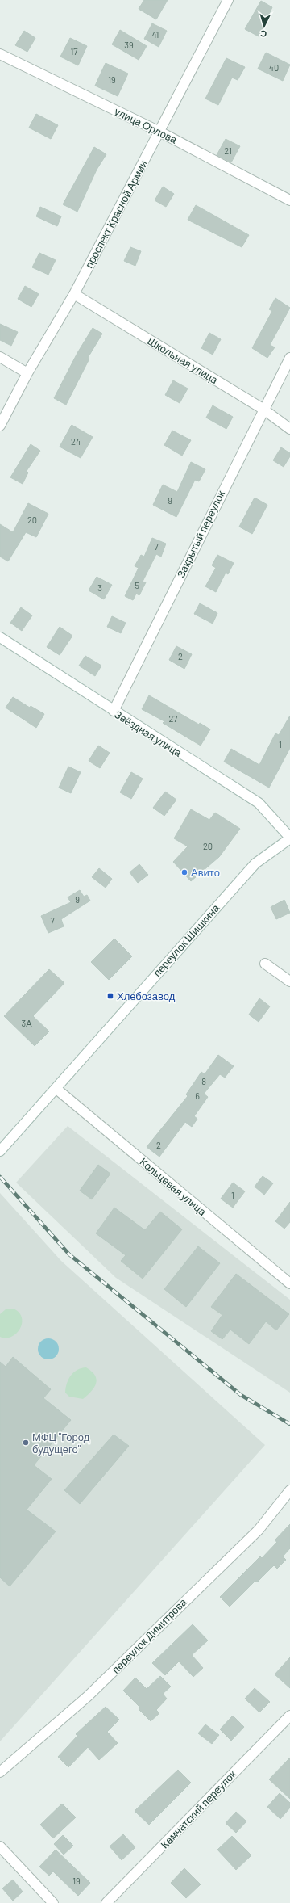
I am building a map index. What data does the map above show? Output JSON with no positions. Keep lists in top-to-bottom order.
{
  "streets": {
    "street": [
      "улица Орлова",
      "проспект Красной Армии",
      "Школьная улица",
      "Закрытый переулок",
      "Звёздная улица",
      "переулок Шишкина",
      "Кольцевая улица",
      "переулок Димитрова",
      "Камчатский переулок"
    ]
  },
  "crossings": [
    ["улица Орлова", "проспект Красной Армии"],
    ["проспект Красной Армии", "Школьная улица"],
    ["Школьная улица", "Закрытый переулок"],
    ["Закрытый переулок", "Звёздная улица"],
    ["Звёздная улица", "переулок Шишкина"],
    ["переулок Шишкина", "Кольцевая улица"]
  ],
  "places": {
    "other": ["Авито", "МФЦ \"Город будущего\""],
    "transit": ["Хлебозавод"]
  },
  "house_numbers": [
    "41",
    "39",
    "17",
    "40",
    "19",
    "21",
    "24",
    "9",
    "20",
    "7",
    "5",
    "3",
    "2",
    "27",
    "1",
    "20",
    "9",
    "7",
    "3А",
    "8",
    "6",
    "2",
    "1",
    "19"
  ],
  "north": "bottom"
}
